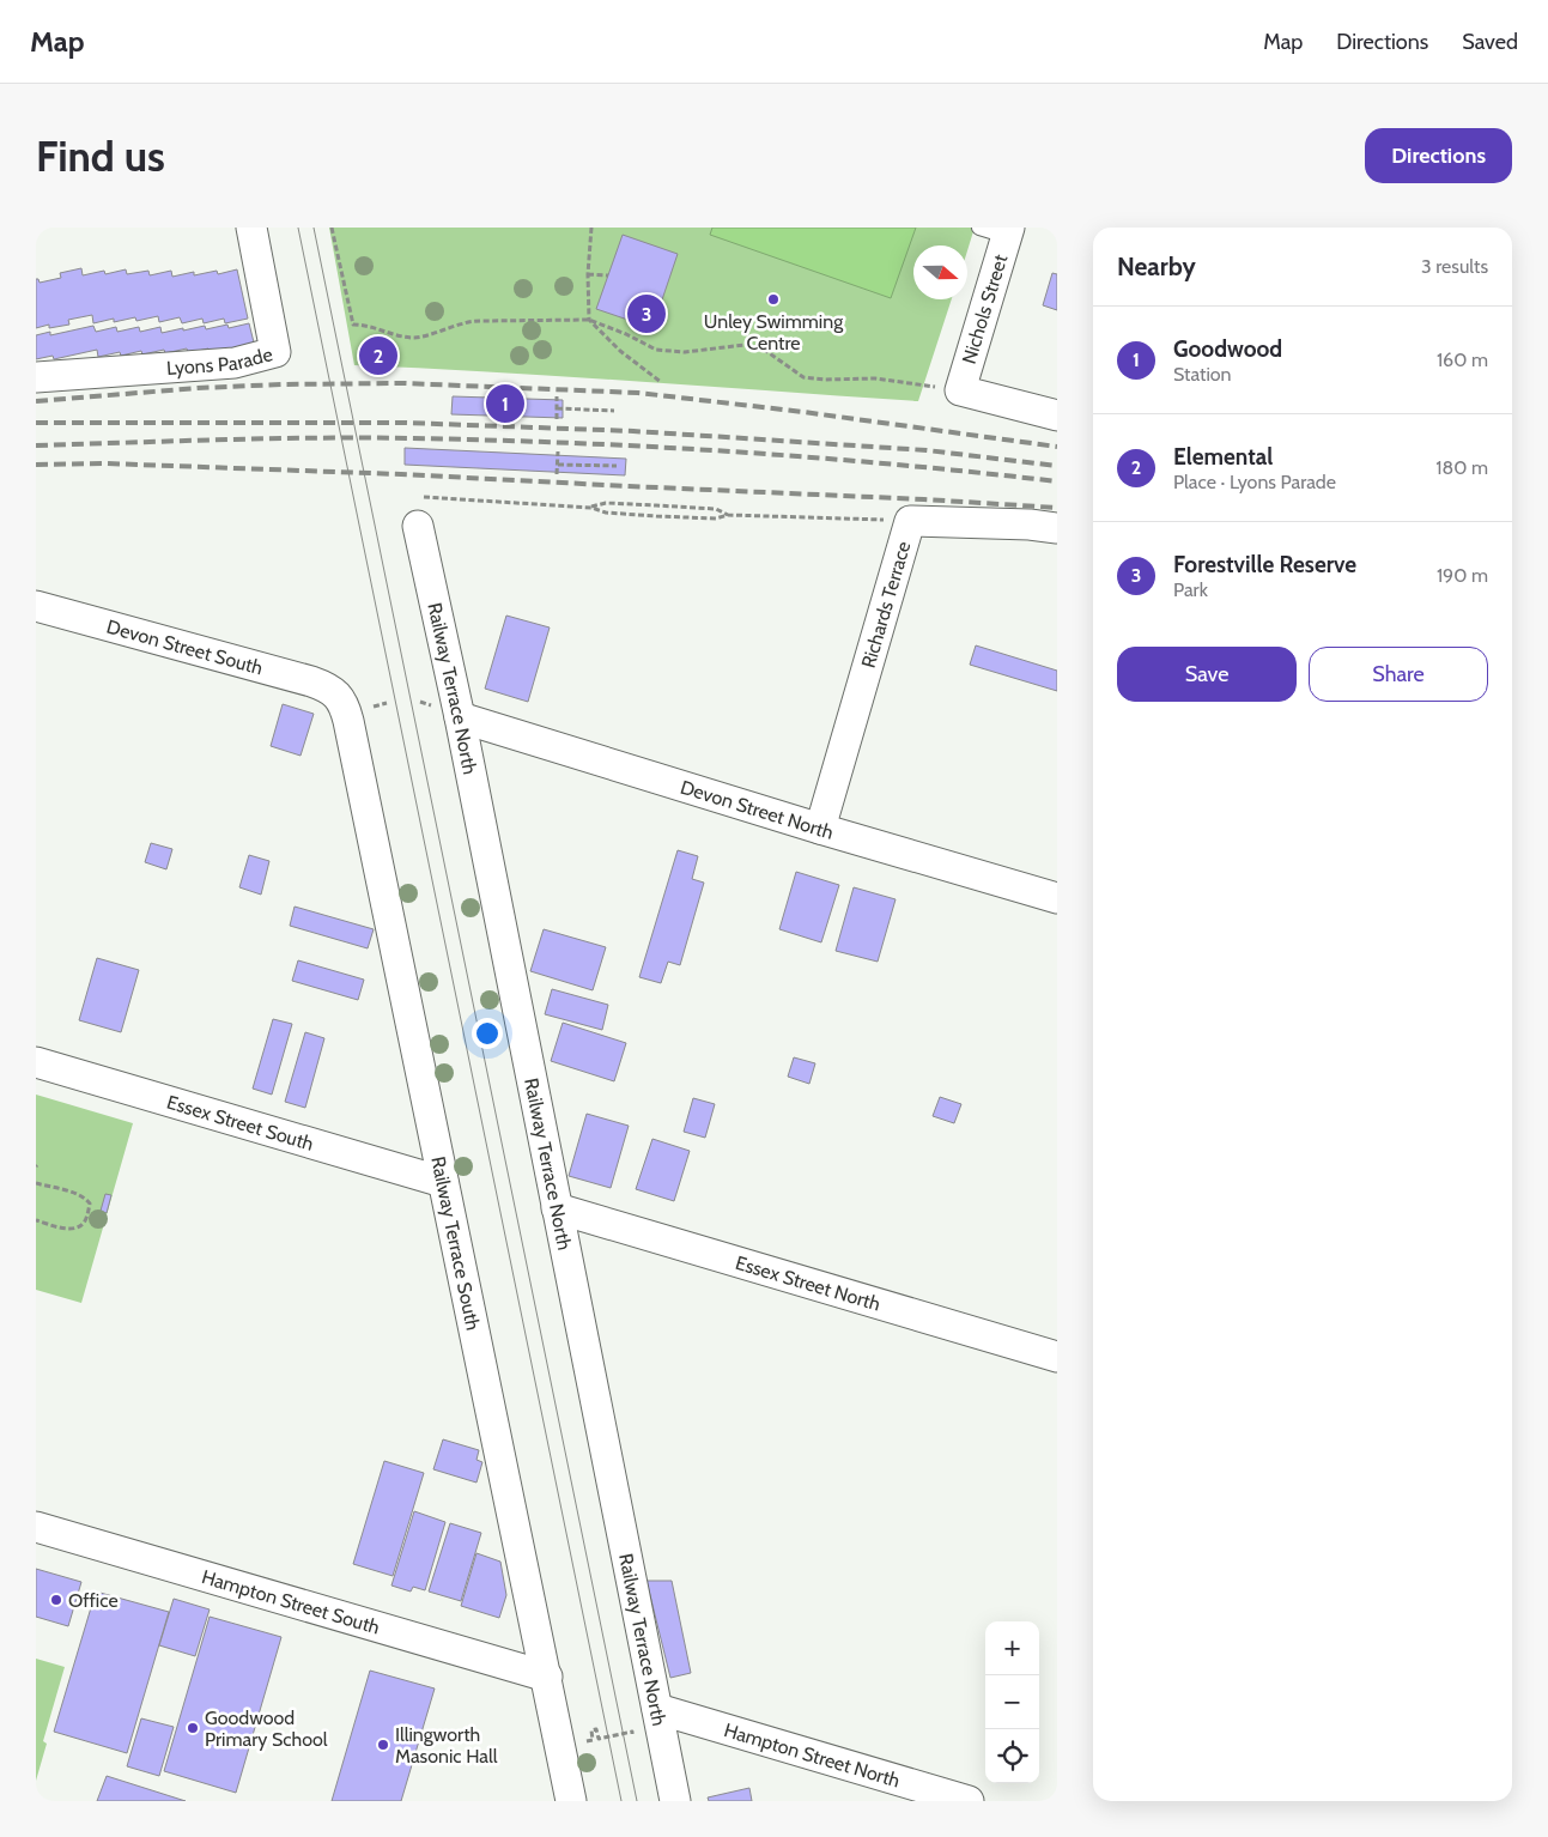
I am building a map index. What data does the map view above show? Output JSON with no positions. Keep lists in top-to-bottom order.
{
  "streets": {
    "street": [
      "Nichols Street",
      "Lyons Parade",
      "Richards Terrace",
      "Devon Street South",
      "Railway Terrace North",
      "Devon Street North",
      "Essex Street South",
      "Railway Terrace South",
      "Essex Street North",
      "Hampton Street South",
      "Hampton Street North"
    ]
  },
  "crossings": [
    ["Richards Terrace", "Devon Street North"],
    ["Devon Street South", "Railway Terrace South"],
    ["Railway Terrace North", "Devon Street North"],
    ["Railway Terrace North", "Essex Street North"],
    ["Railway Terrace North", "Hampton Street North"],
    ["Essex Street South", "Railway Terrace South"],
    ["Railway Terrace South", "Hampton Street South"]
  ],
  "places": [
    "Unley Swimming Centre",
    "Office",
    "Goodwood Primary School",
    "Illingworth Masonic Hall"
  ],
  "north": "right",
  "page": {
    "header": "Map",
    "nav": ["Map", "Directions", "Saved"],
    "buttons": [
      "Directions",
      ["Save", "Share"]
    ],
    "title": "Find us",
    "heading": ["Nearby", "3 results"],
    "pins": ["3", "2", "1"],
    "list": [
      {
        "mark": "1",
        "name": "Goodwood",
        "note": "Station",
        "value": "160 m"
      },
      {
        "mark": "2",
        "name": "Elemental",
        "note": "Place · Lyons Parade",
        "value": "180 m"
      },
      {
        "mark": "3",
        "name": "Forestville Reserve",
        "note": "Park",
        "value": "190 m"
      }
    ],
    "map_buttons": ["+", "−"]
  }
}
